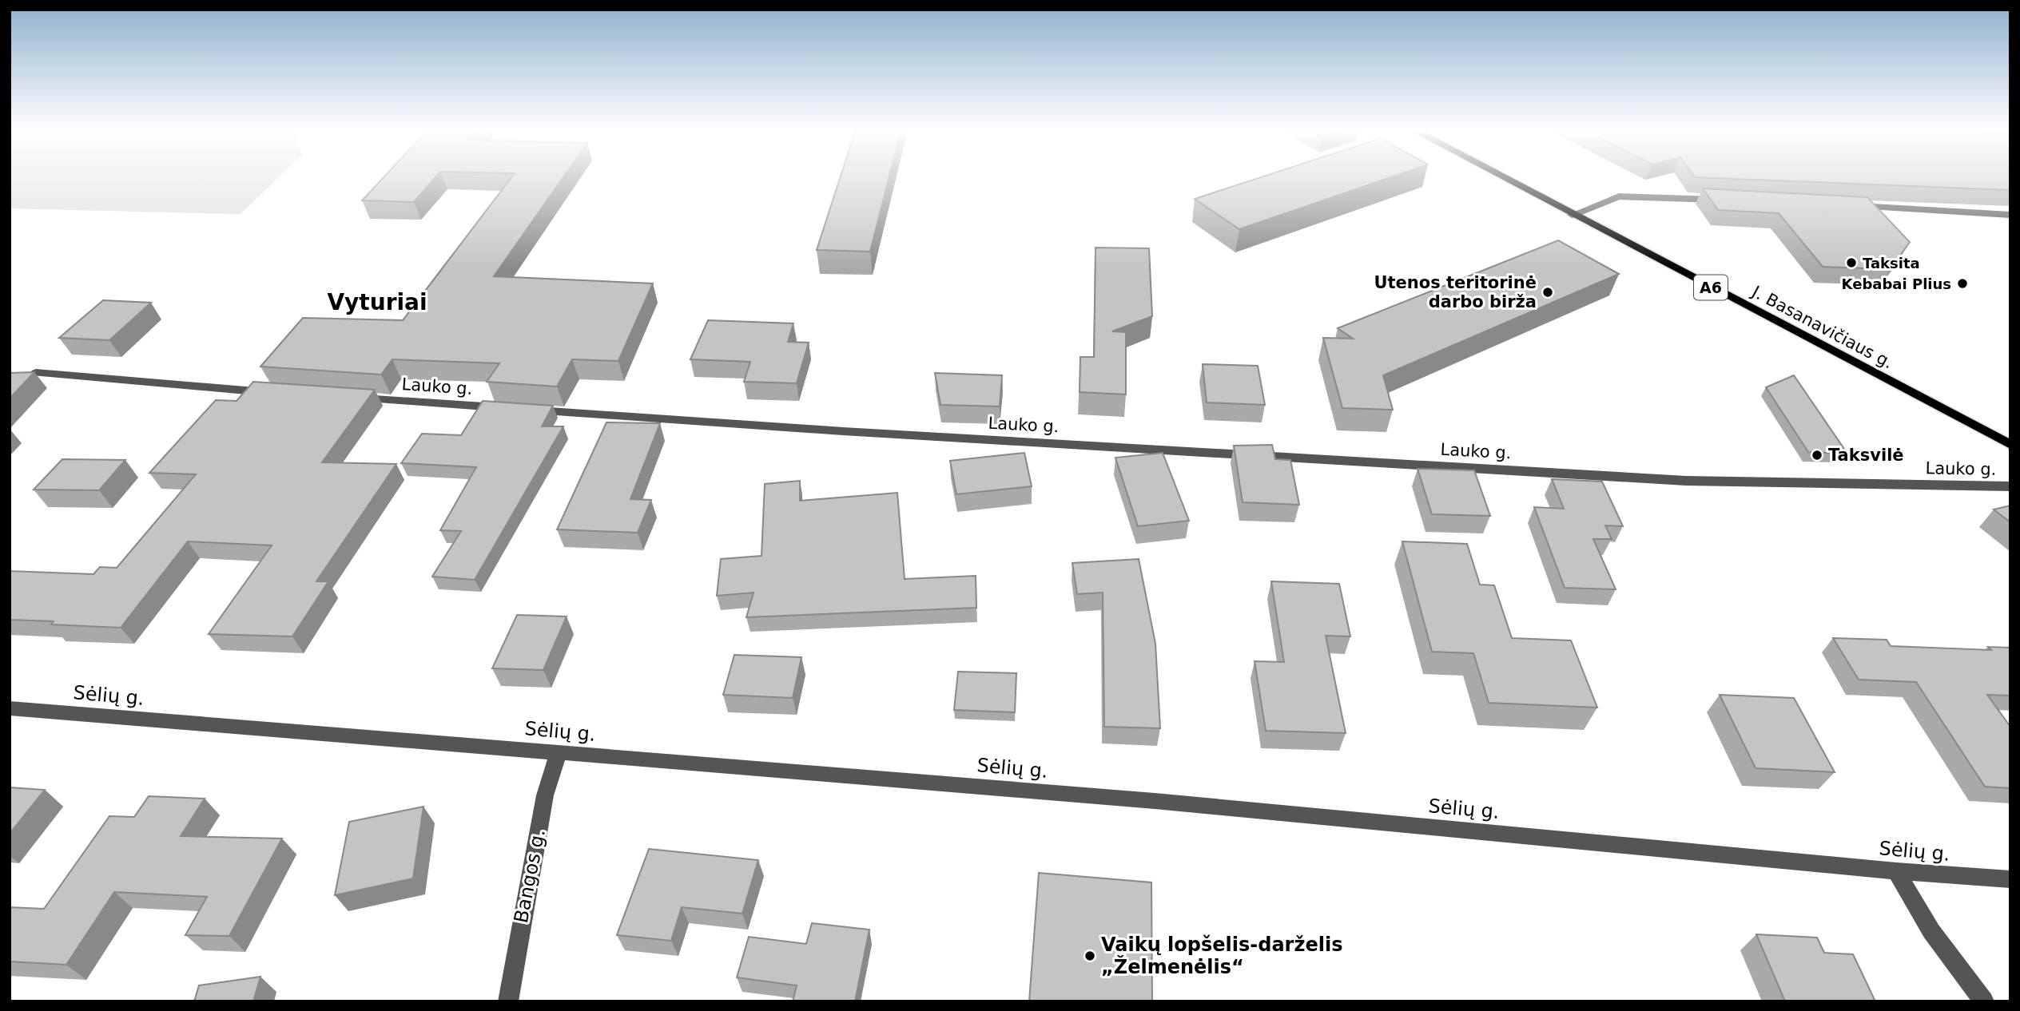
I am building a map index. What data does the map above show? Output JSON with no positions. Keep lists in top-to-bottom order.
{
  "streets": {
    "main road": ["A6", "J. Basanavičiaus g."],
    "street": ["Lauko g.", "Sėlių g.", "Bangos g."]
  },
  "crossings": [
    ["Sėlių g.", "Bangos g."]
  ],
  "districts": ["Vyturiai"],
  "places": [
    "Taksita",
    "Kebabai Plius",
    "Utenos teritorinė darbo birža",
    "Taksvilė",
    "Vaikų lopšelis-darželis „Želmenėlis“"
  ]
}
